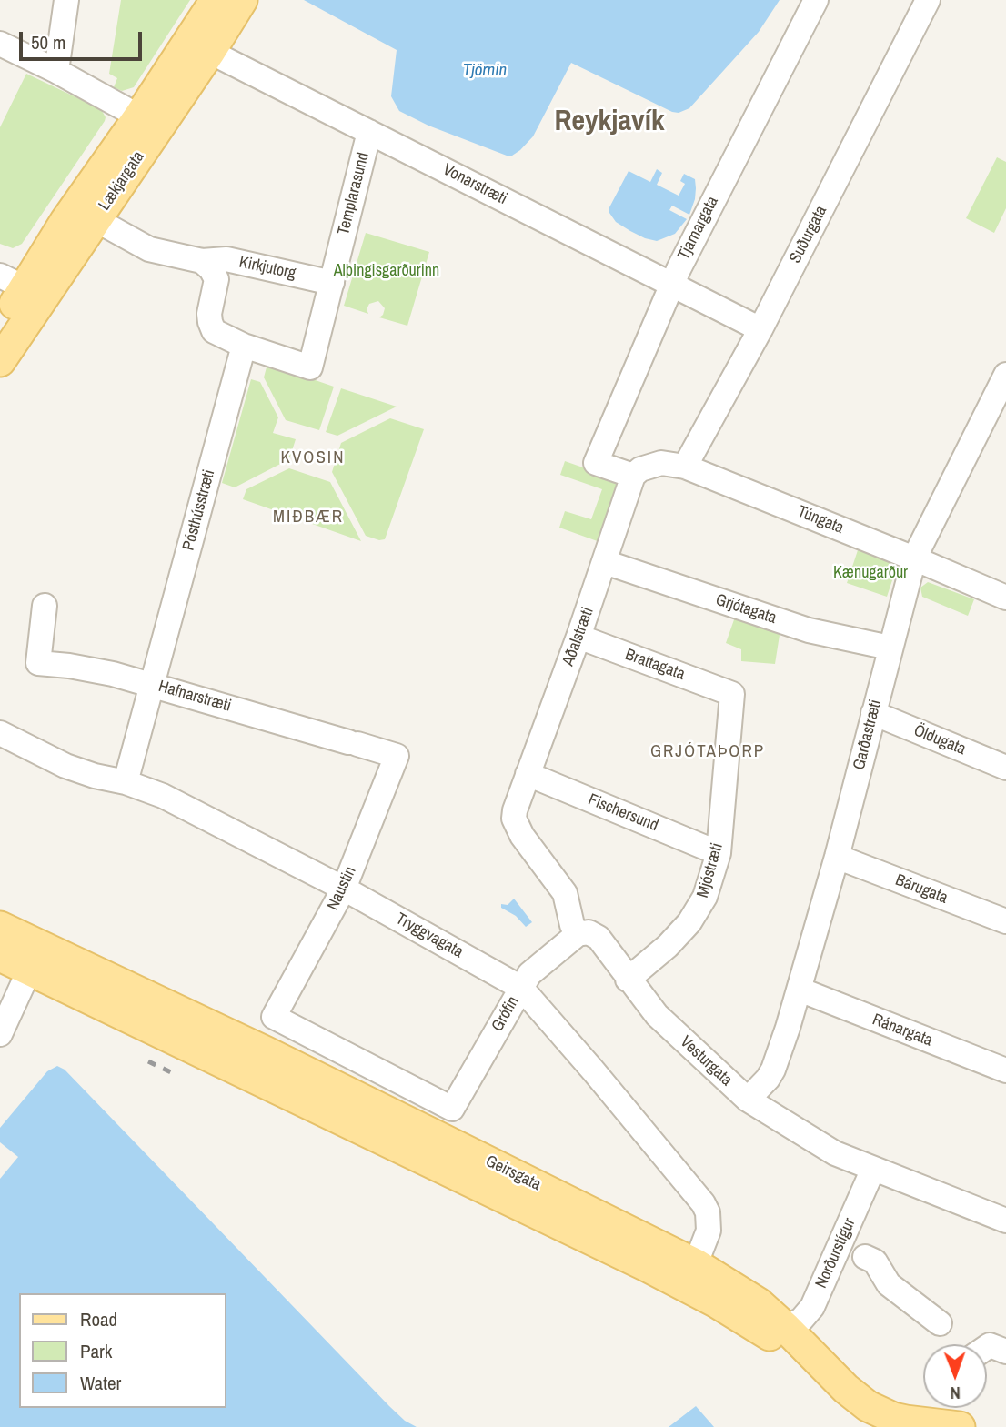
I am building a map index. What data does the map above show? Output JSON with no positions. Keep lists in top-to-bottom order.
{
  "streets": {
    "main road": ["Lækjargata", "Geirsgata"],
    "street": [
      "Vonarstræti",
      "Templarasund",
      "Tjarnargata",
      "Suðurgata",
      "Kirkjutorg",
      "Pósthússtræti",
      "Túngata",
      "Grjótagata",
      "Aðalstræti",
      "Brattagata",
      "Hafnarstræti",
      "Garðastræti",
      "Öldugata",
      "Fischersund",
      "Mjóstræti",
      "Naustin",
      "Bárugata",
      "Tryggvagata",
      "Grófin",
      "Ránargata",
      "Vesturgata",
      "Norðurstígur"
    ]
  },
  "crossings": [
    ["Lækjargata", "Vonarstræti"],
    ["Lækjargata", "Kirkjutorg"],
    ["Vonarstræti", "Templarasund"],
    ["Vonarstræti", "Tjarnargata"],
    ["Vonarstræti", "Suðurgata"],
    ["Templarasund", "Kirkjutorg"],
    ["Templarasund", "Pósthússtræti"],
    ["Tjarnargata", "Túngata"],
    ["Tjarnargata", "Aðalstræti"],
    ["Suðurgata", "Túngata"],
    ["Pósthússtræti", "Hafnarstræti"],
    ["Pósthússtræti", "Tryggvagata"],
    ["Túngata", "Aðalstræti"],
    ["Túngata", "Garðastræti"],
    ["Grjótagata", "Aðalstræti"],
    ["Grjótagata", "Garðastræti"],
    ["Aðalstræti", "Brattagata"],
    ["Aðalstræti", "Fischersund"],
    ["Brattagata", "Mjóstræti"],
    ["Hafnarstræti", "Naustin"],
    ["Garðastræti", "Öldugata"],
    ["Garðastræti", "Bárugata"],
    ["Garðastræti", "Ránargata"],
    ["Garðastræti", "Vesturgata"],
    ["Fischersund", "Mjóstræti"],
    ["Mjóstræti", "Vesturgata"],
    ["Naustin", "Tryggvagata"],
    ["Naustin", "Grófin"],
    ["Tryggvagata", "Grófin"],
    ["Tryggvagata", "Geirsgata"],
    ["Grófin", "Vesturgata"],
    ["Vesturgata", "Norðurstígur"],
    ["Geirsgata", "Norðurstígur"]
  ],
  "districts": [
    "Reykjavík",
    "KVOSIN",
    "MIÐBÆR",
    "GRJÓTAÞORP"
  ],
  "water": ["Tjörnin"],
  "parks": ["Alþingisgarðurinn", "Kænugarður"],
  "legend": ["Road", "Park", "Water"],
  "scale_bar": "50 m",
  "north": "bottom"
}
